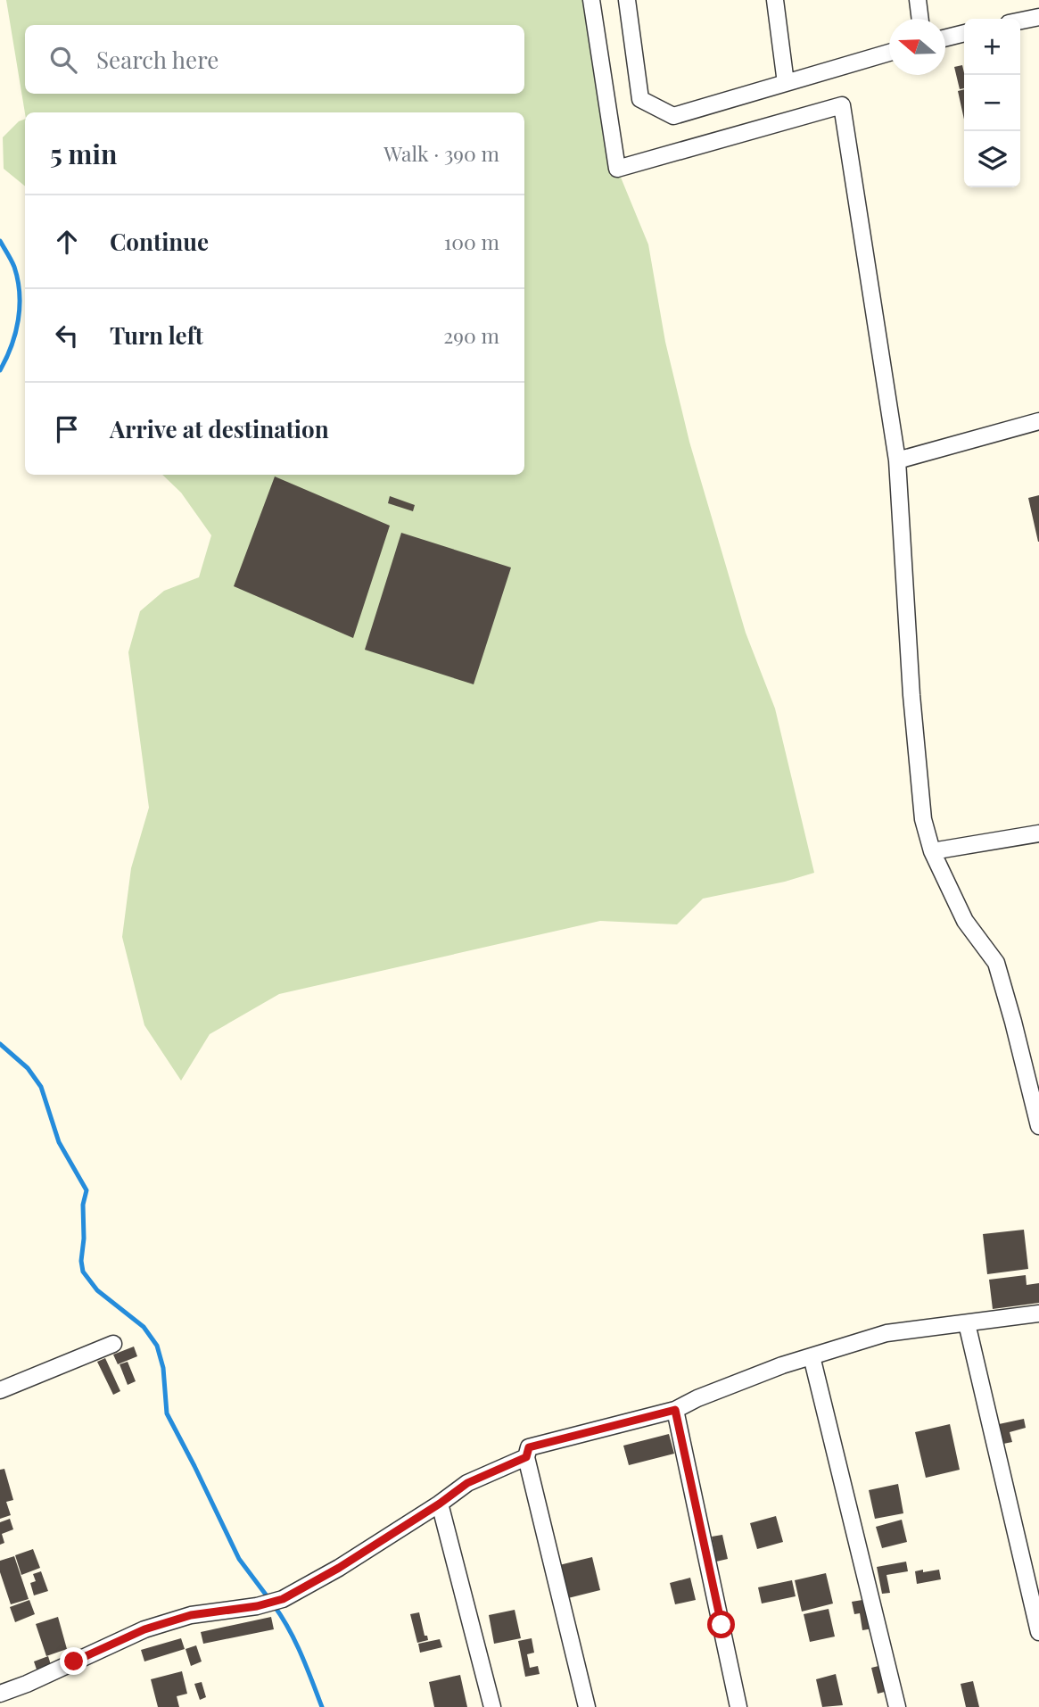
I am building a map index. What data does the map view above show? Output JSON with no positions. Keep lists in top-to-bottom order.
{
  "north": "left",
  "page": {
    "map_buttons": ["+", "−"],
    "search": "Search here",
    "heading": ["5 min", "Walk · 390 m"],
    "list": [
      ["Continue", "100 m"],
      ["Turn left", "290 m"],
      "Arrive at destination"
    ]
  }
}
